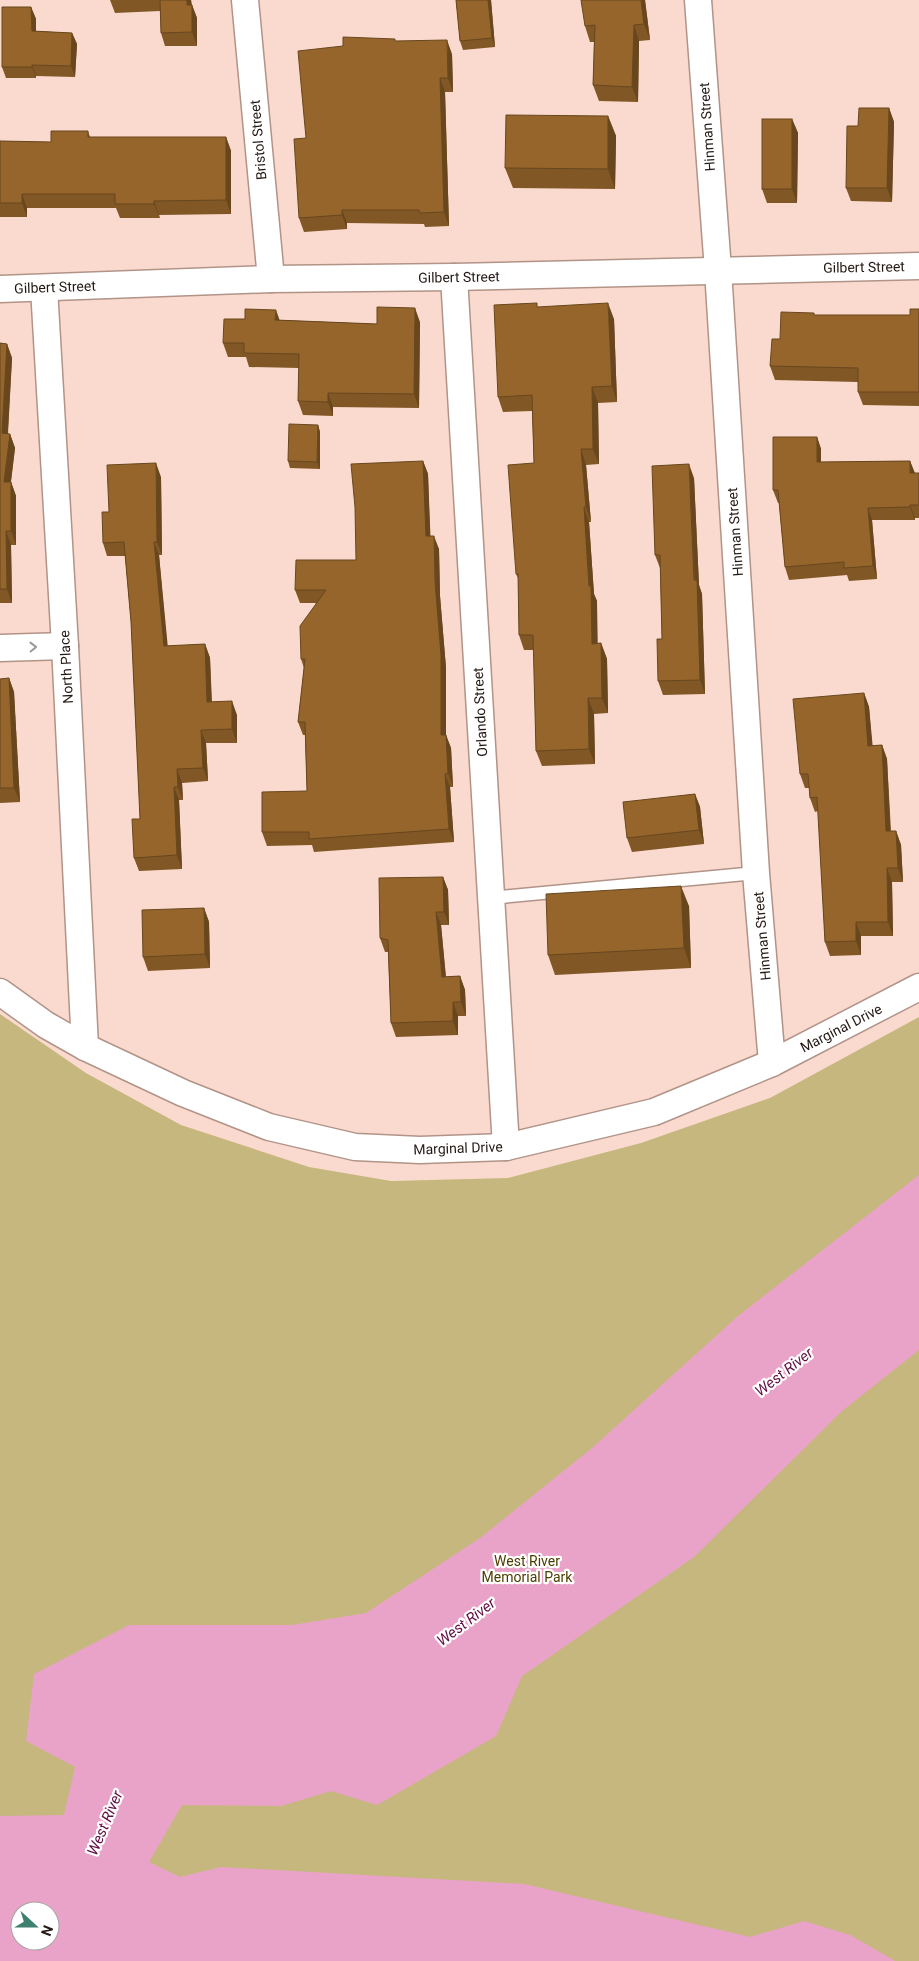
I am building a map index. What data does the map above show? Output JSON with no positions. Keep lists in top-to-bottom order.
{
  "streets": {
    "street": [
      "Hinman Street",
      "Bristol Street",
      "Gilbert Street",
      "North Place",
      "Orlando Street",
      "Marginal Drive"
    ]
  },
  "crossings": [
    ["Hinman Street", "Gilbert Street"],
    ["Hinman Street", "Marginal Drive"],
    ["Bristol Street", "Gilbert Street"],
    ["Gilbert Street", "North Place"],
    ["Gilbert Street", "Orlando Street"],
    ["North Place", "Marginal Drive"],
    ["Orlando Street", "Marginal Drive"]
  ],
  "water": ["West River"],
  "parks": ["West River Memorial Park"],
  "north": "right"
}
